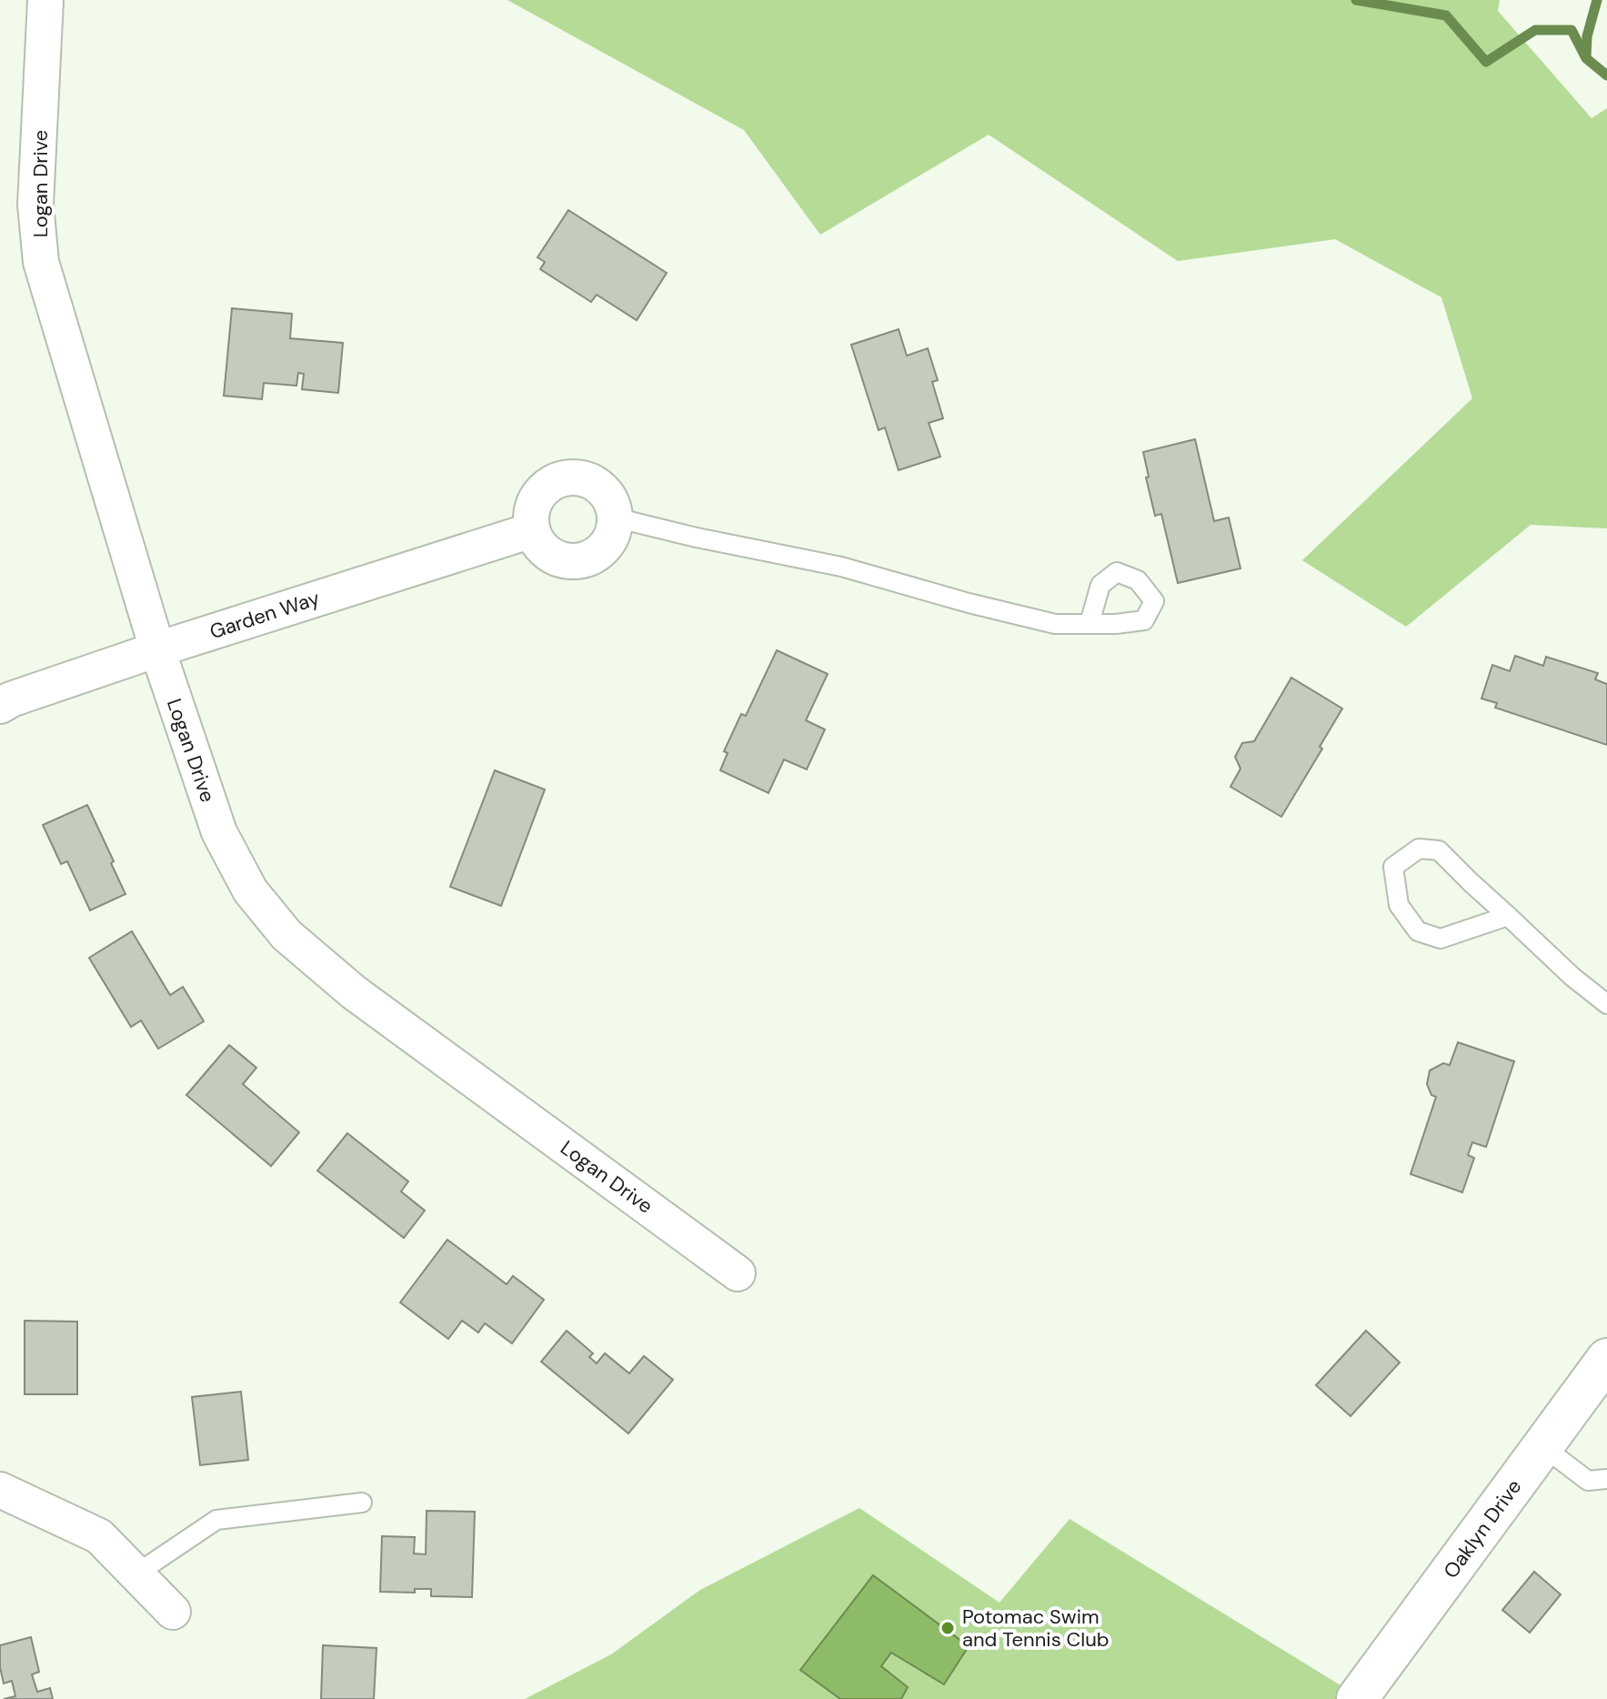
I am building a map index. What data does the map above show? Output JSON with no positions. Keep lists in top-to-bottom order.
{
  "streets": {
    "street": ["Logan Drive", "Garden Way", "Oaklyn Drive"]
  },
  "crossings": [
    ["Logan Drive", "Garden Way"]
  ],
  "places": ["Potomac Swim and Tennis Club"]
}
